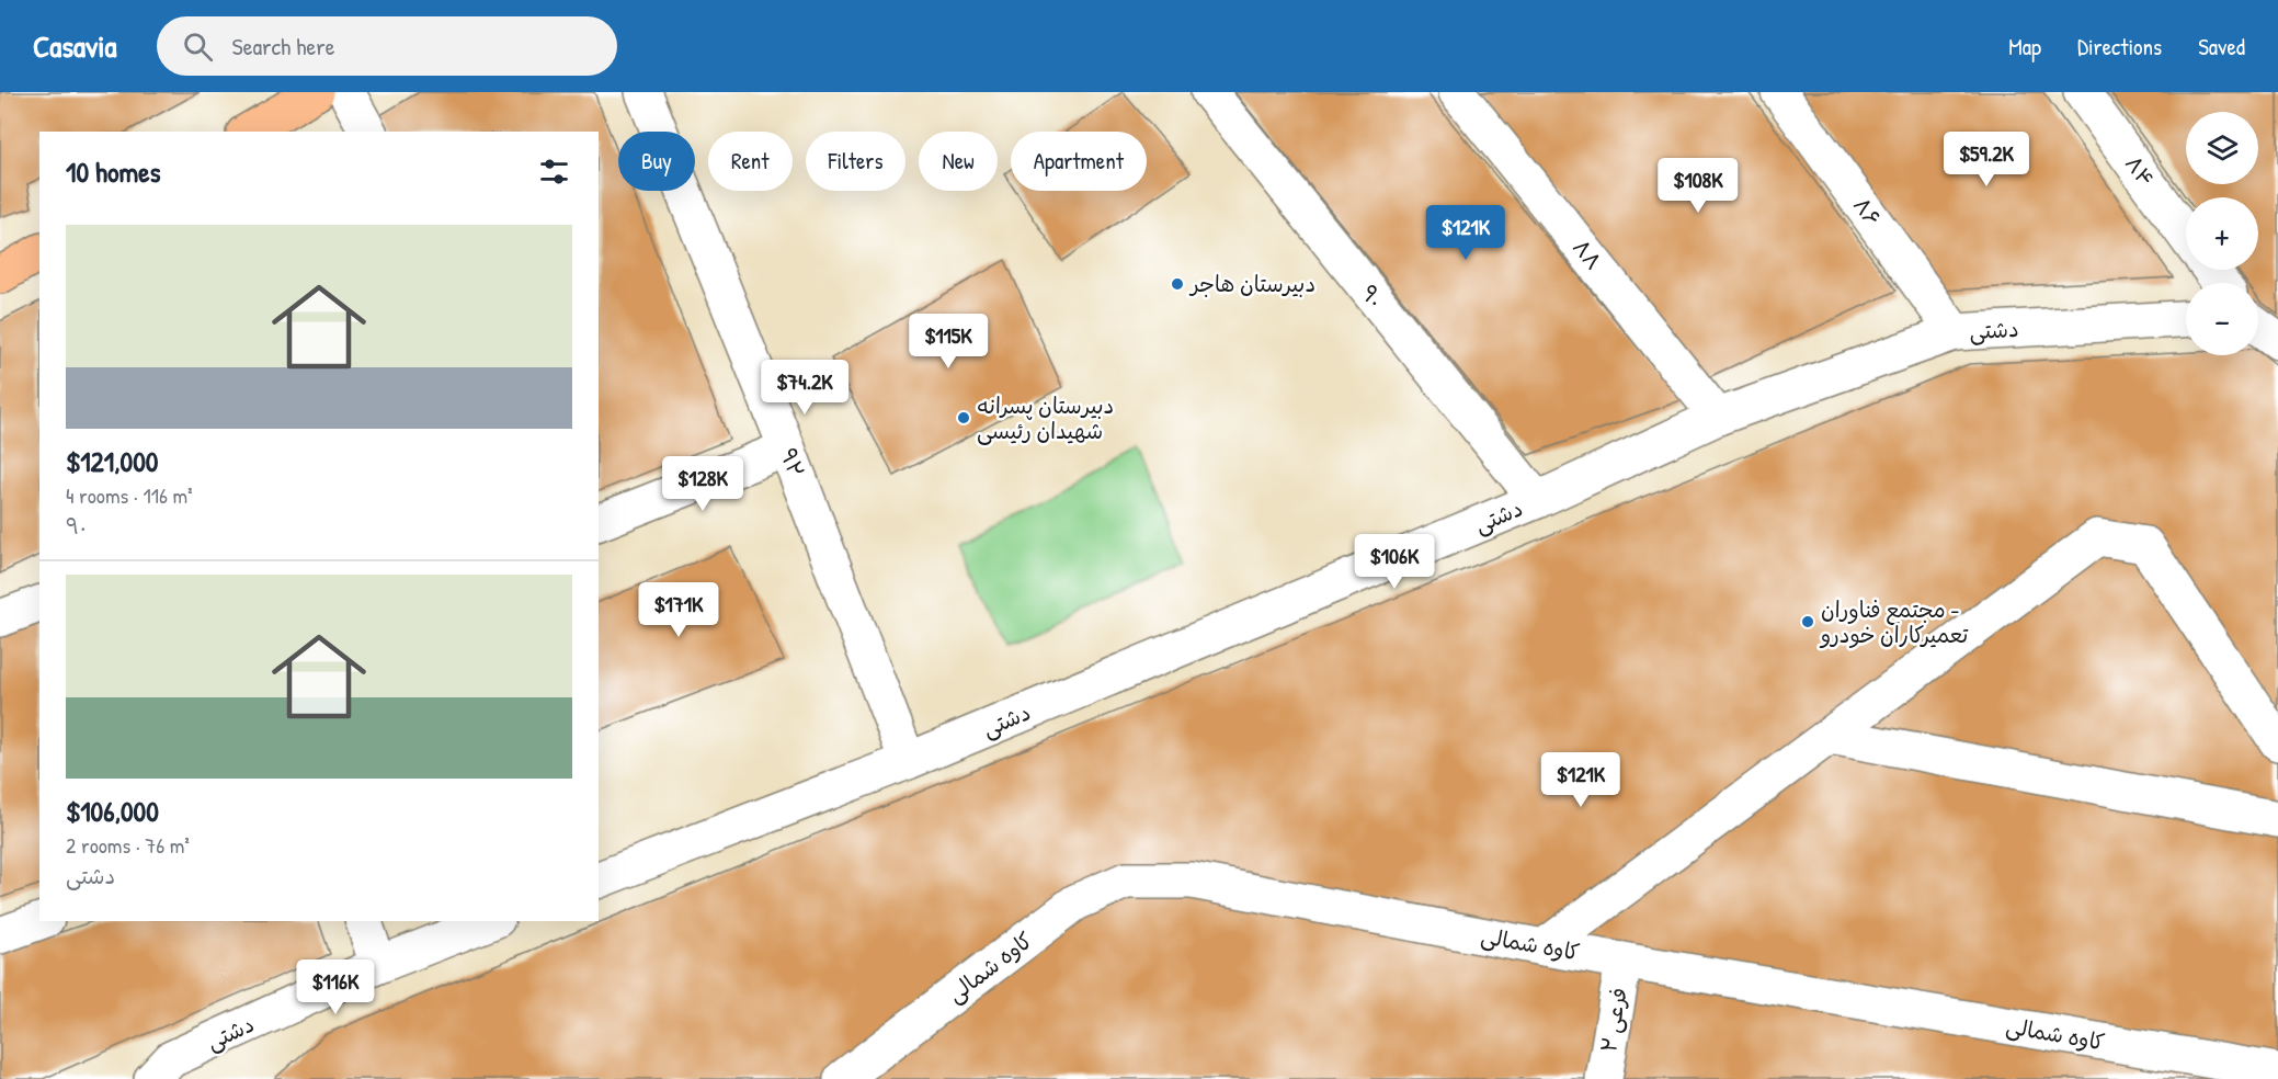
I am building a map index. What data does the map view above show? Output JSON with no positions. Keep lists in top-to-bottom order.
{
  "streets": {
    "street": [
      "۸۴",
      "۸۶",
      "۸۸",
      "۹۰",
      "دشتی",
      "۹۲",
      "کاوه شمالی",
      "فرعی ۲"
    ]
  },
  "crossings": [
    ["۸۶", "دشتی"],
    ["۸۸", "دشتی"],
    ["۹۰", "دشتی"],
    ["دشتی", "۹۲"],
    ["کاوه شمالی", "فرعی ۲"]
  ],
  "places": ["دبیرستان هاجر", "دبیرستان پسرانه شهیدان رئیسی", "مجتمع فناوران - تعمیرکاران خودرو"],
  "page": {
    "header": "Casavia",
    "search": "Search here",
    "nav": ["Map", "Directions", "Saved"],
    "map_buttons": ["+", "−"],
    "price": [
      "$59.2K",
      "$108K",
      "$121K",
      "$115K",
      "$74.2K",
      "$128K",
      "$106K",
      "$171K",
      "$121K",
      "$116K"
    ],
    "chip": [
      "Buy",
      "Rent",
      "Filters",
      "New",
      "Apartment"
    ],
    "heading": "10 homes",
    "list": [
      {
        "name": "$121,000",
        "note": "4 rooms · 116 m² · ۹۰"
      },
      {
        "name": "$106,000",
        "note": "2 rooms · 76 m² · دشتی"
      }
    ]
  }
}
